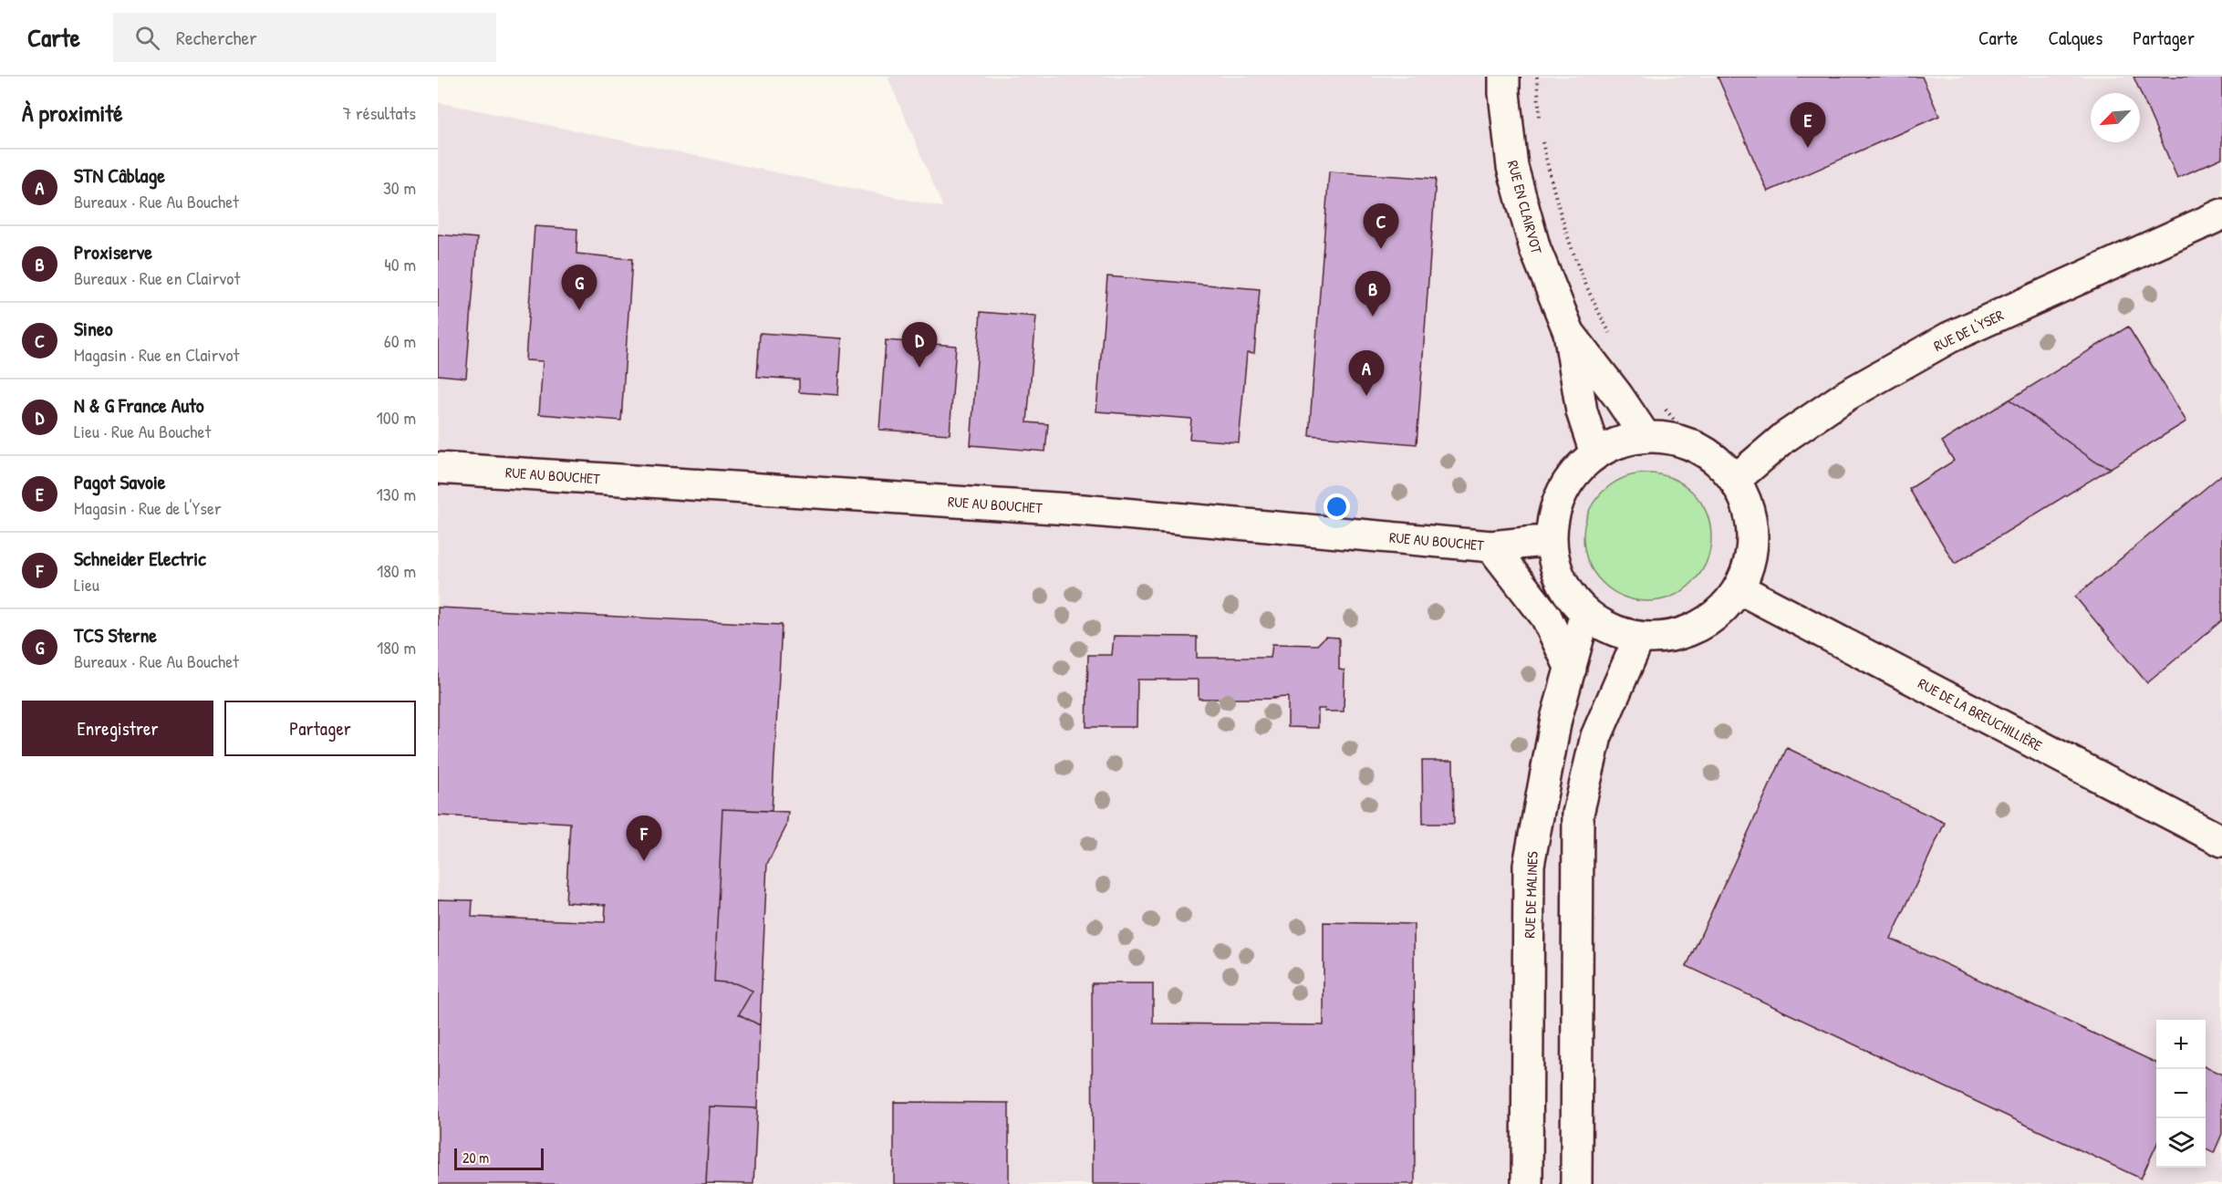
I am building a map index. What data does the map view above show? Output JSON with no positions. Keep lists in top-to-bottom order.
{
  "streets": {
    "street": [
      "RUE EN CLAIRVOT",
      "RUE DE L'YSER",
      "RUE AU BOUCHET",
      "RUE DE LA BREUCHILLIÈRE",
      "RUE DE MALINES"
    ]
  },
  "scale_bar": "20 m",
  "north": "bottom left",
  "page": {
    "header": "Carte",
    "search": "Rechercher",
    "nav": ["Carte", "Calques", "Partager"],
    "heading": ["À proximité", "7 résultats"],
    "pins": [
      "E",
      "C",
      "G",
      "B",
      "D",
      "A",
      "F"
    ],
    "list": [
      {
        "mark": "A",
        "name": "STN Câblage",
        "note": "Bureaux · Rue Au Bouchet",
        "value": "30 m"
      },
      {
        "mark": "B",
        "name": "Proxiserve",
        "note": "Bureaux · Rue en Clairvot",
        "value": "40 m"
      },
      {
        "mark": "C",
        "name": "Sineo",
        "note": "Magasin · Rue en Clairvot",
        "value": "60 m"
      },
      {
        "mark": "D",
        "name": "N & G France Auto",
        "note": "Lieu · Rue Au Bouchet",
        "value": "100 m"
      },
      {
        "mark": "E",
        "name": "Pagot Savoie",
        "note": "Magasin · Rue de l'Yser",
        "value": "130 m"
      },
      {
        "mark": "F",
        "name": "Schneider Electric",
        "note": "Lieu",
        "value": "180 m"
      },
      {
        "mark": "G",
        "name": "TCS Sterne",
        "note": "Bureaux · Rue Au Bouchet",
        "value": "180 m"
      }
    ],
    "buttons": ["Enregistrer", "Partager"],
    "map_buttons": ["+", "−"],
    "scale": "20 m"
  }
}
